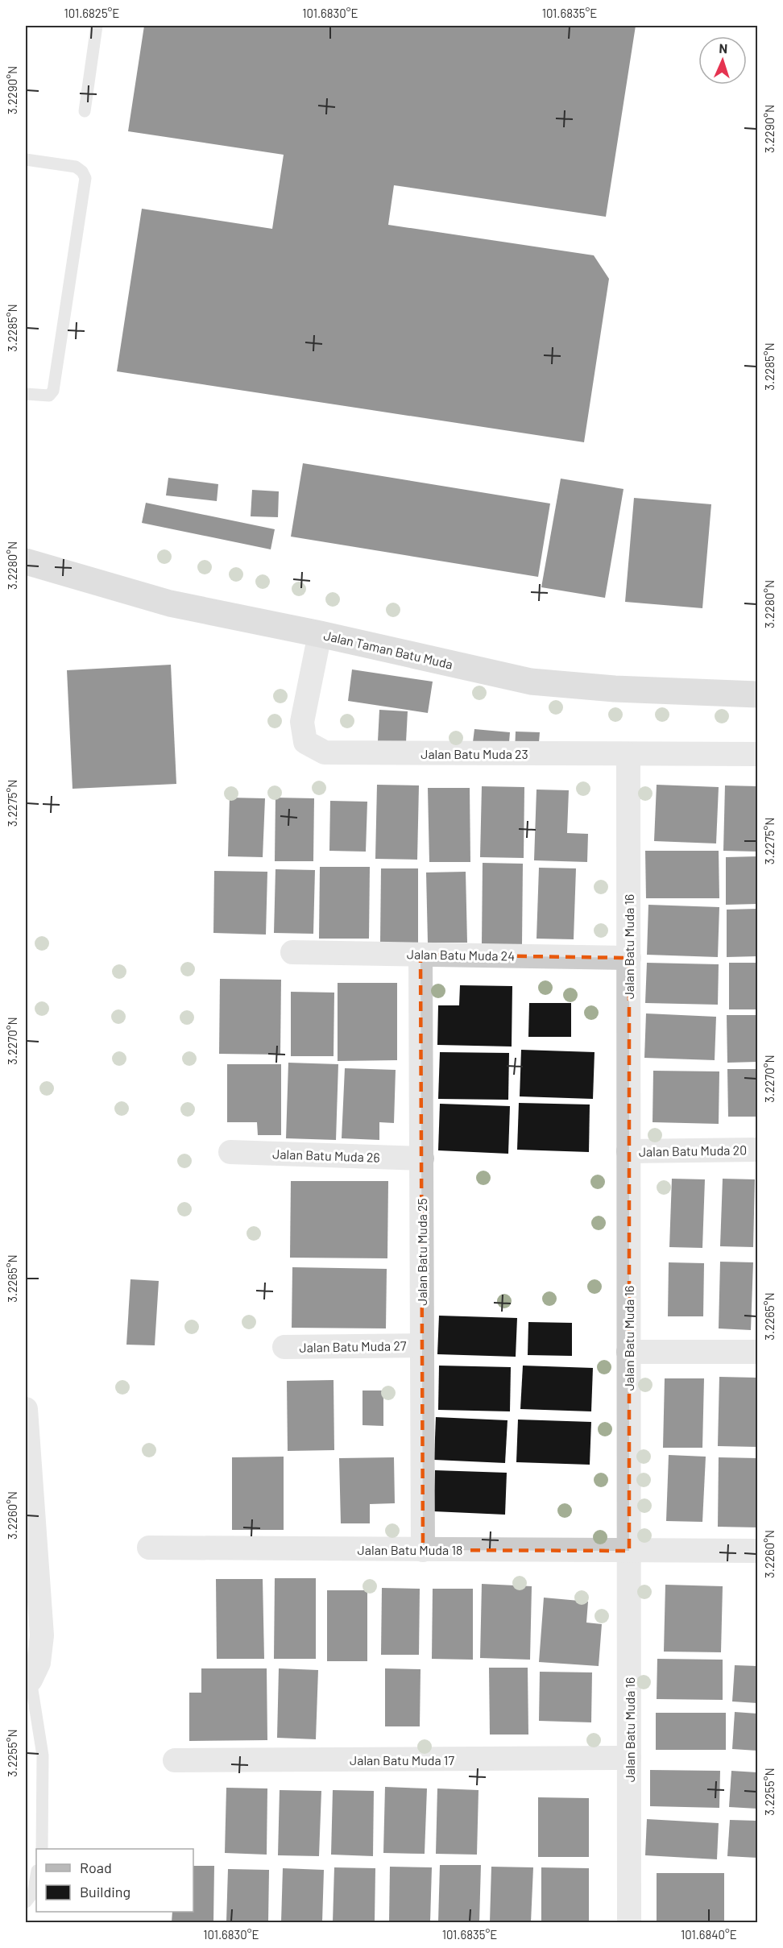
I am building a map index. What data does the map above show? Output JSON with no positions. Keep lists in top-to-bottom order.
{
  "streets": {
    "street": [
      "Jalan Taman Batu Muda",
      "Jalan Batu Muda 23",
      "Jalan Batu Muda 16",
      "Jalan Batu Muda 24",
      "Jalan Batu Muda 20",
      "Jalan Batu Muda 26",
      "Jalan Batu Muda 25",
      "Jalan Batu Muda 27",
      "Jalan Batu Muda 18",
      "Jalan Batu Muda 17"
    ]
  },
  "crossings": [
    ["Jalan Taman Batu Muda", "Jalan Batu Muda 23"],
    ["Jalan Batu Muda 23", "Jalan Batu Muda 16"],
    ["Jalan Batu Muda 16", "Jalan Batu Muda 24"],
    ["Jalan Batu Muda 16", "Jalan Batu Muda 20"],
    ["Jalan Batu Muda 16", "Jalan Batu Muda 18"],
    ["Jalan Batu Muda 16", "Jalan Batu Muda 17"],
    ["Jalan Batu Muda 24", "Jalan Batu Muda 25"],
    ["Jalan Batu Muda 26", "Jalan Batu Muda 25"],
    ["Jalan Batu Muda 25", "Jalan Batu Muda 27"],
    ["Jalan Batu Muda 25", "Jalan Batu Muda 18"]
  ],
  "legend": ["Road", "Building"],
  "north": "top",
  "coordinates": [
    "101.6825°E",
    "101.6830°E",
    "101.6835°E",
    "3.2290°N",
    "3.2285°N",
    "3.2280°N",
    "3.2275°N",
    "3.2270°N",
    "3.2265°N",
    "3.2260°N",
    "3.2255°N",
    "101.6840°E"
  ]
}
